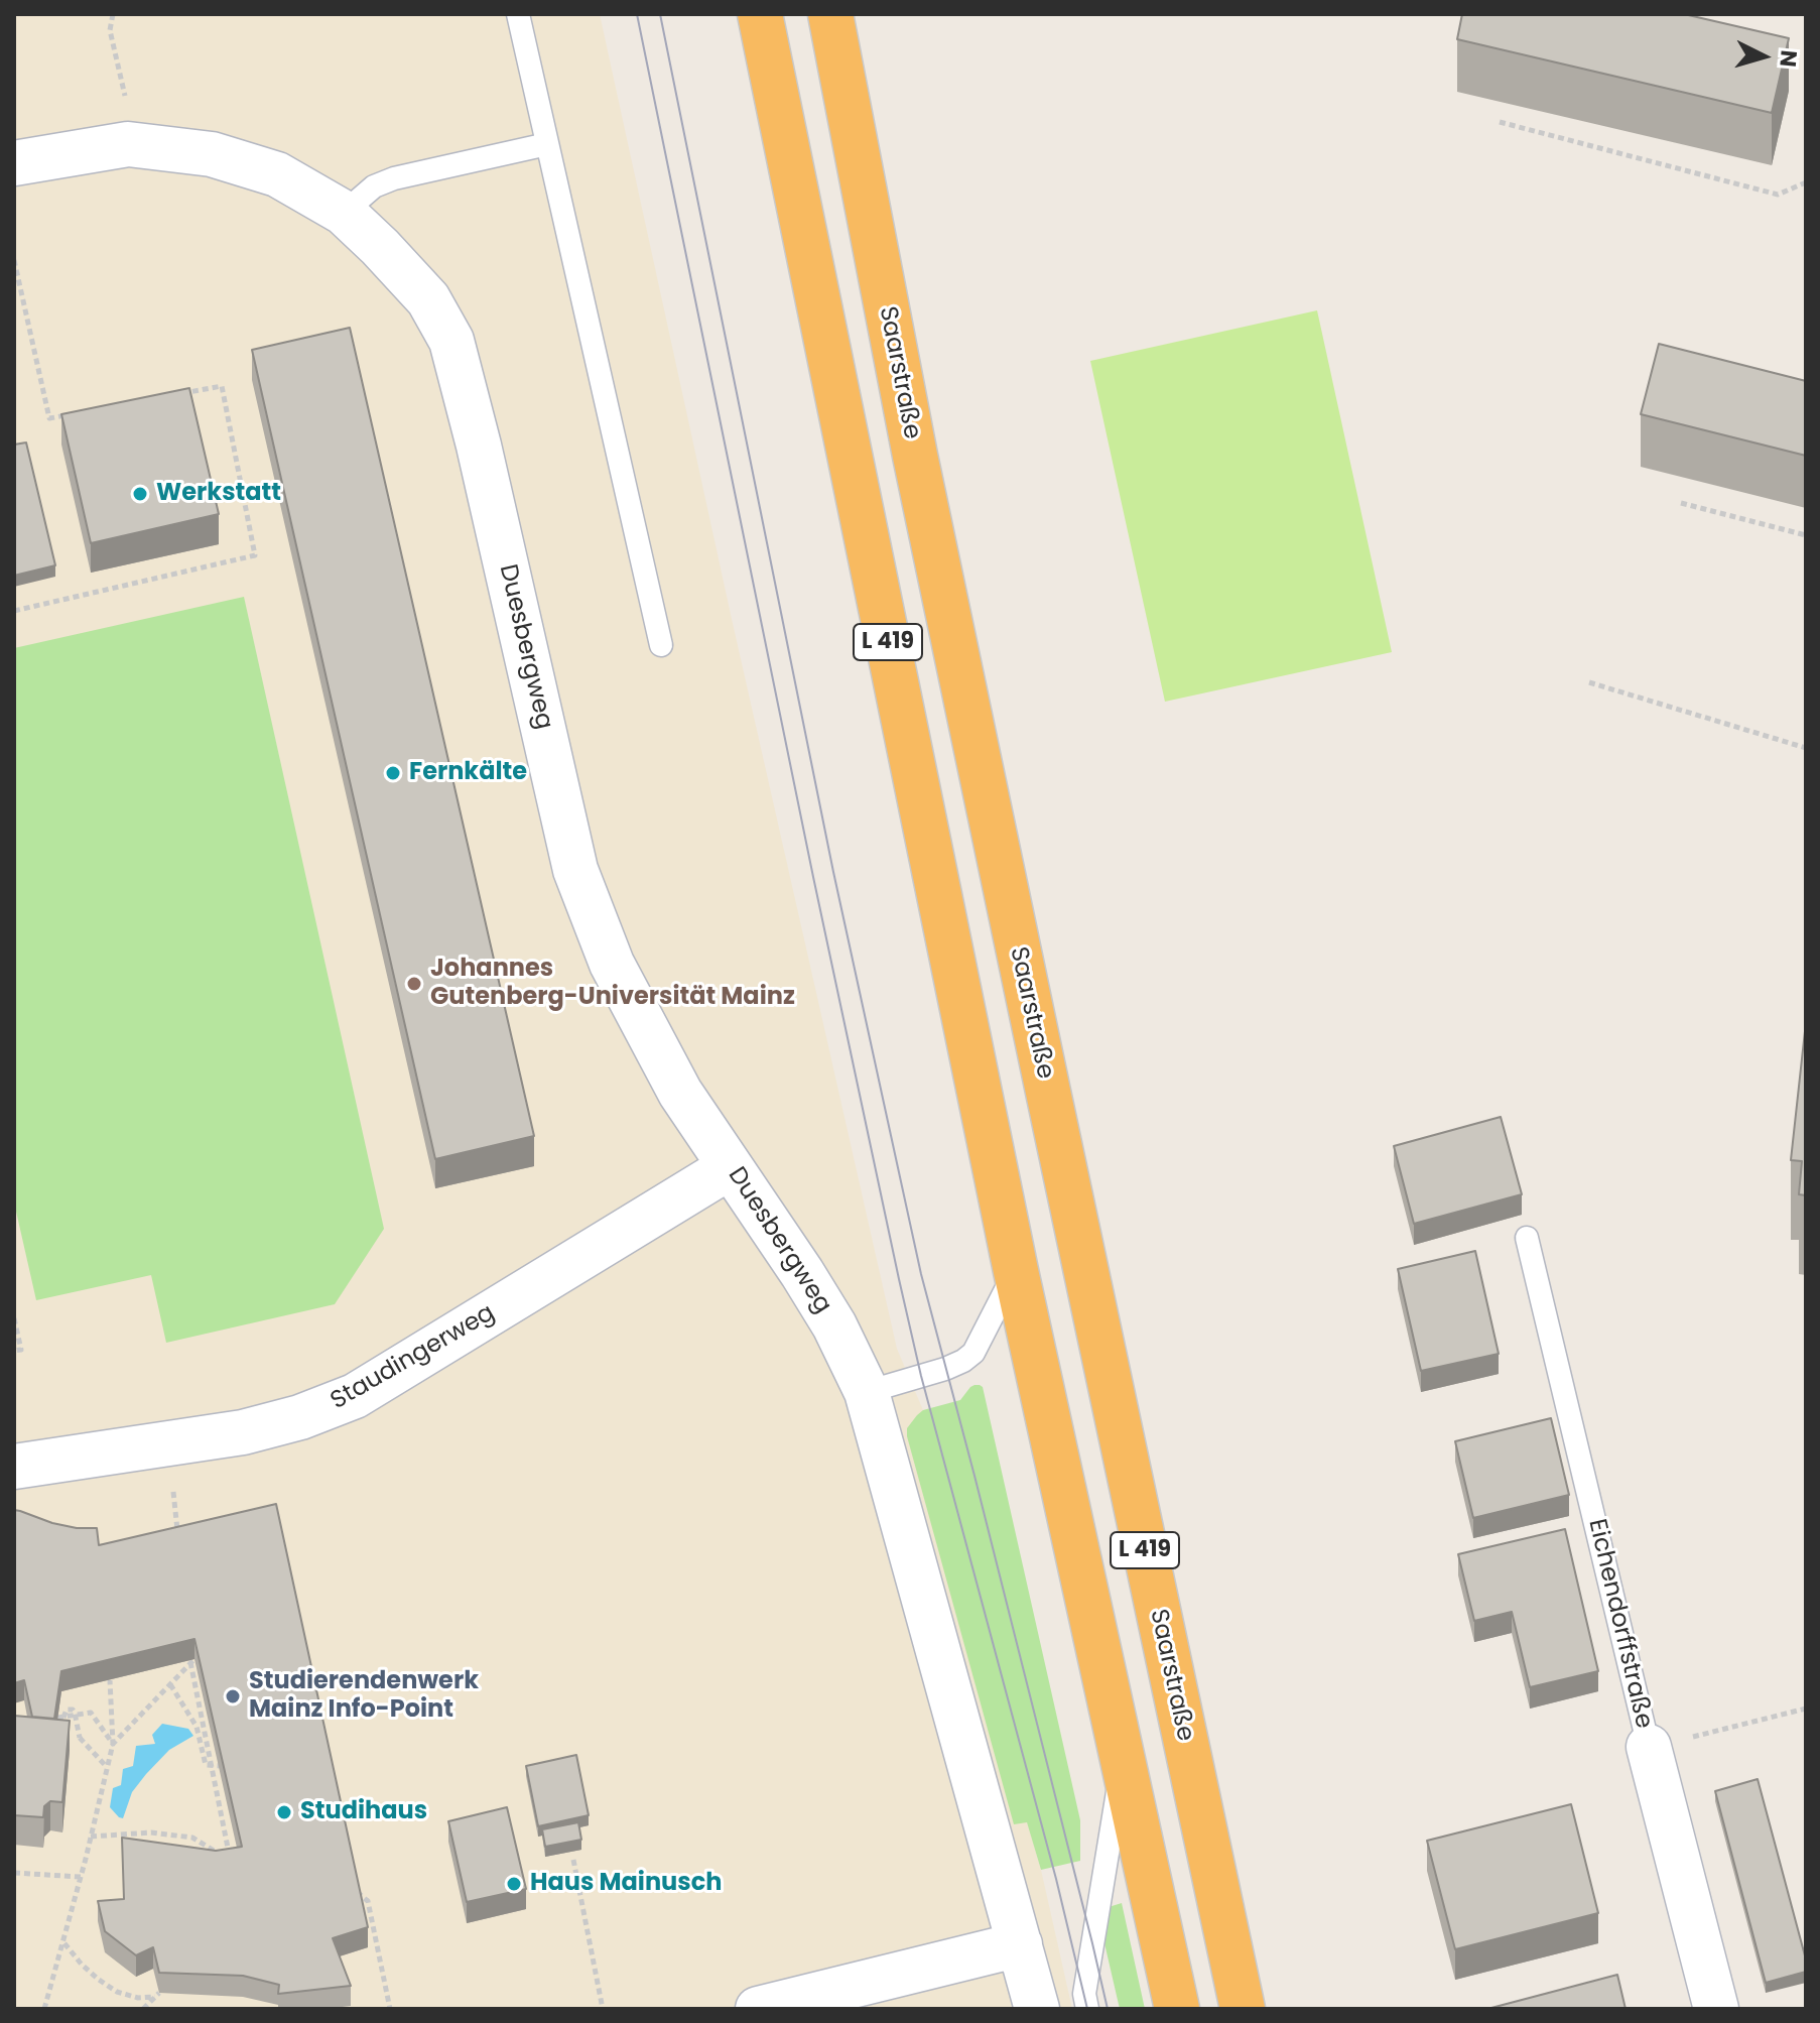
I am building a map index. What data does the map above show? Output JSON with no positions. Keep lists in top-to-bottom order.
{
  "streets": {
    "highway": ["Saarstraße", "L 419"],
    "street": ["Duesbergweg", "Staudingerweg", "Eichendorffstraße"]
  },
  "crossings": [
    ["Duesbergweg", "Staudingerweg"]
  ],
  "places": [
    "Werkstatt",
    "Fernkälte",
    "Johannes Gutenberg-Universität Mainz",
    "Studierendenwerk Mainz Info-Point",
    "Studihaus",
    "Haus Mainusch"
  ],
  "north": "right"
}
